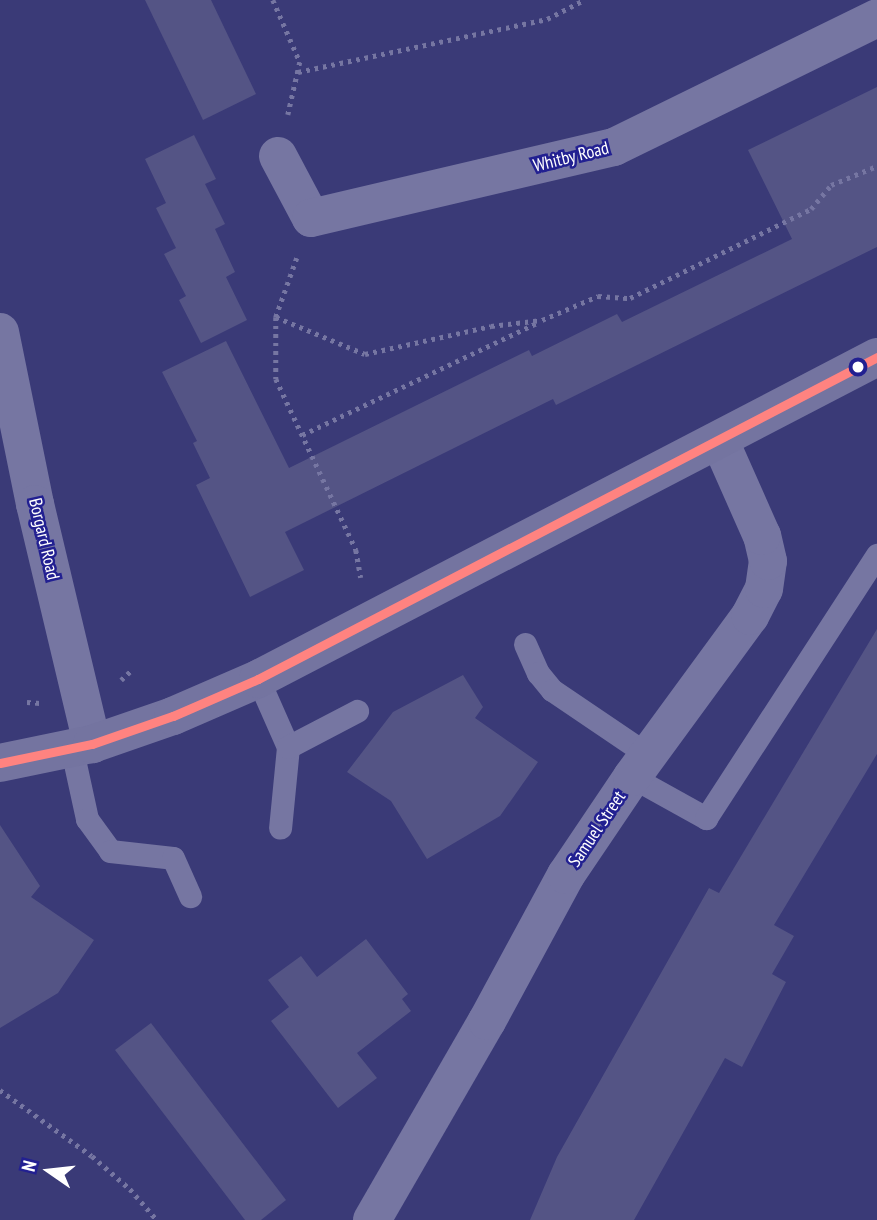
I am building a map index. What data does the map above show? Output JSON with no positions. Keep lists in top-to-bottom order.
{
  "streets": {
    "street": ["Whitby Road", "Borgard Road", "Samuel Street"]
  },
  "north": "left"
}
